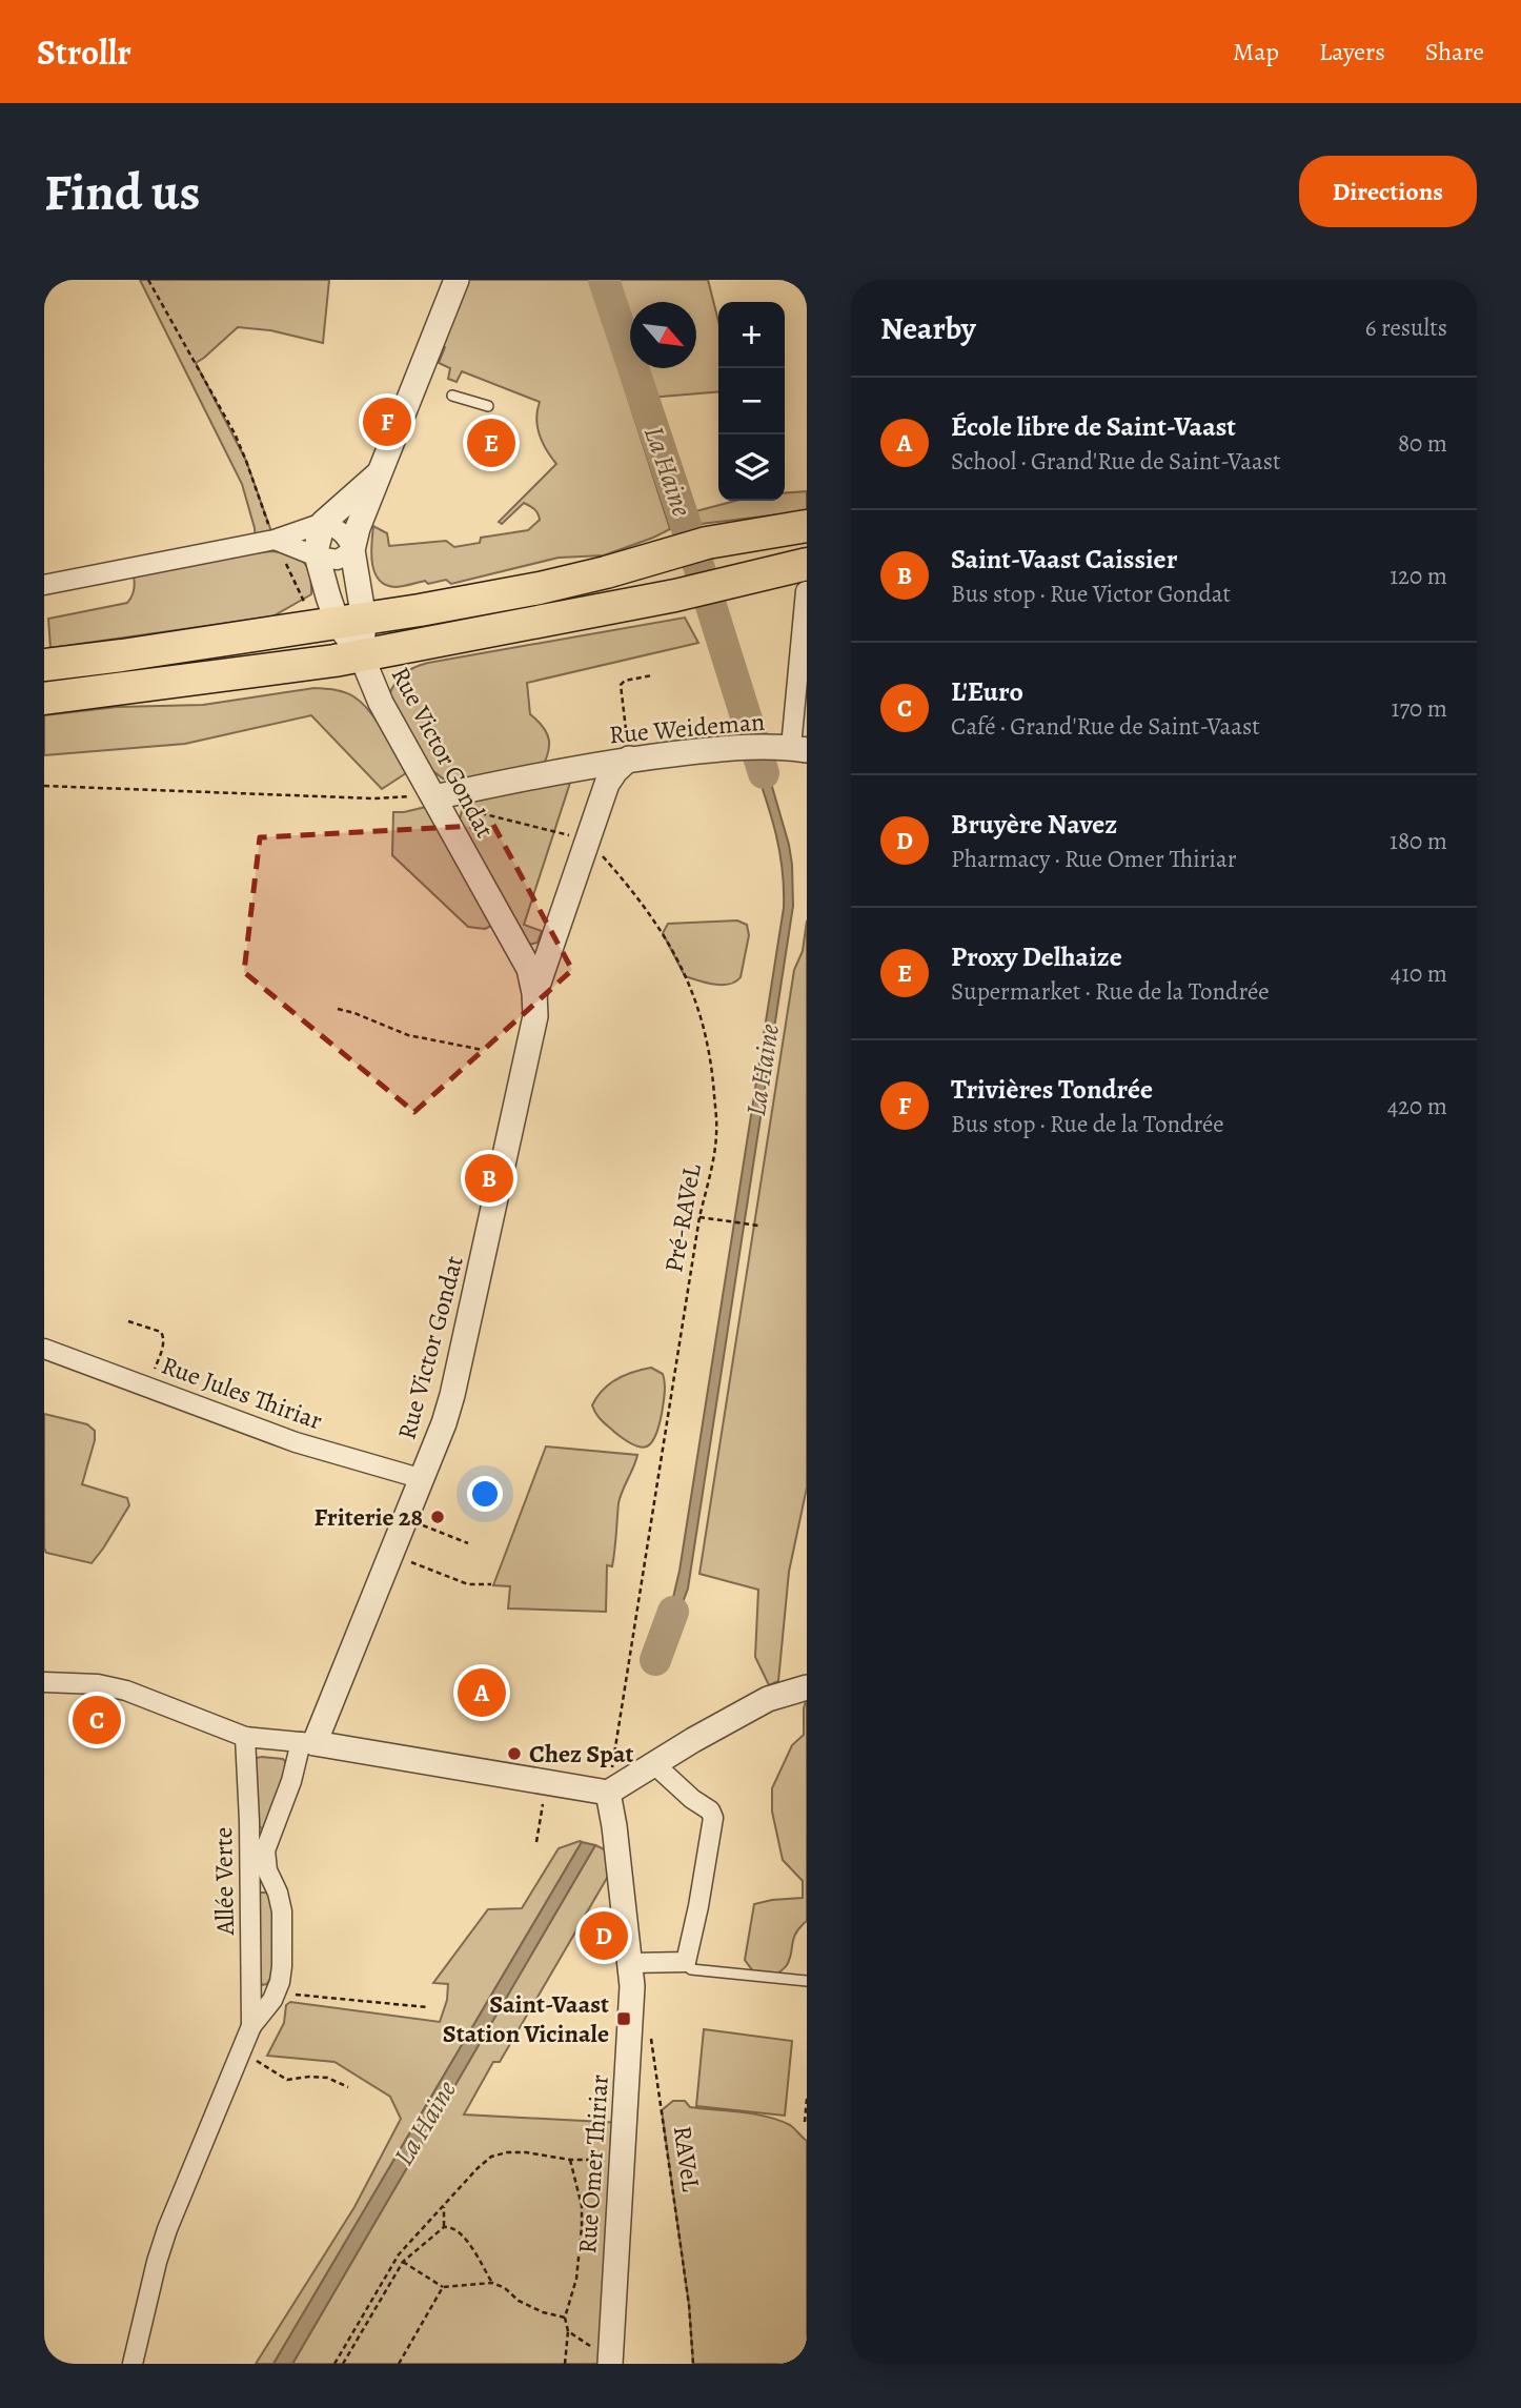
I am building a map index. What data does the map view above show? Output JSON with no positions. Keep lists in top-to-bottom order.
{
  "streets": {
    "street": [
      "Rue Weideman",
      "Rue Victor Gondat",
      "Rue Jules Thiriar",
      "Allée Verte",
      "Rue Omer Thiriar"
    ],
    "path": ["Pré-RAVeL", "RAVeL"]
  },
  "crossings": [
    ["Rue Weideman", "Rue Victor Gondat"],
    ["Rue Weideman", "Pré-RAVeL"],
    ["Rue Victor Gondat", "Pré-RAVeL"],
    ["Rue Victor Gondat", "Rue Jules Thiriar"],
    ["Rue Victor Gondat", "Allée Verte"],
    ["Pré-RAVeL", "Rue Omer Thiriar"]
  ],
  "water": ["La Haine"],
  "places": {
    "other": ["Friterie 28", "Chez Spat"],
    "transit": ["Saint-Vaast Station Vicinale"]
  },
  "north": "bottom right",
  "page": {
    "header": "Strollr",
    "nav": ["Map", "Layers", "Share"],
    "buttons": "Directions",
    "title": "Find us",
    "heading": ["Nearby", "6 results"],
    "map_buttons": ["+", "−"],
    "list": [
      {
        "mark": "A",
        "name": "École libre de Saint-Vaast",
        "note": "School · Grand'Rue de Saint-Vaast",
        "value": "80 m"
      },
      {
        "mark": "B",
        "name": "Saint-Vaast Caissier",
        "note": "Bus stop · Rue Victor Gondat",
        "value": "120 m"
      },
      {
        "mark": "C",
        "name": "L'Euro",
        "note": "Café · Grand'Rue de Saint-Vaast",
        "value": "170 m"
      },
      {
        "mark": "D",
        "name": "Bruyère Navez",
        "note": "Pharmacy · Rue Omer Thiriar",
        "value": "180 m"
      },
      {
        "mark": "E",
        "name": "Proxy Delhaize",
        "note": "Supermarket · Rue de la Tondrée",
        "value": "410 m"
      },
      {
        "mark": "F",
        "name": "Trivières Tondrée",
        "note": "Bus stop · Rue de la Tondrée",
        "value": "420 m"
      }
    ],
    "pins": [
      "F",
      "E",
      "B",
      "A",
      "C",
      "D"
    ]
  }
}
